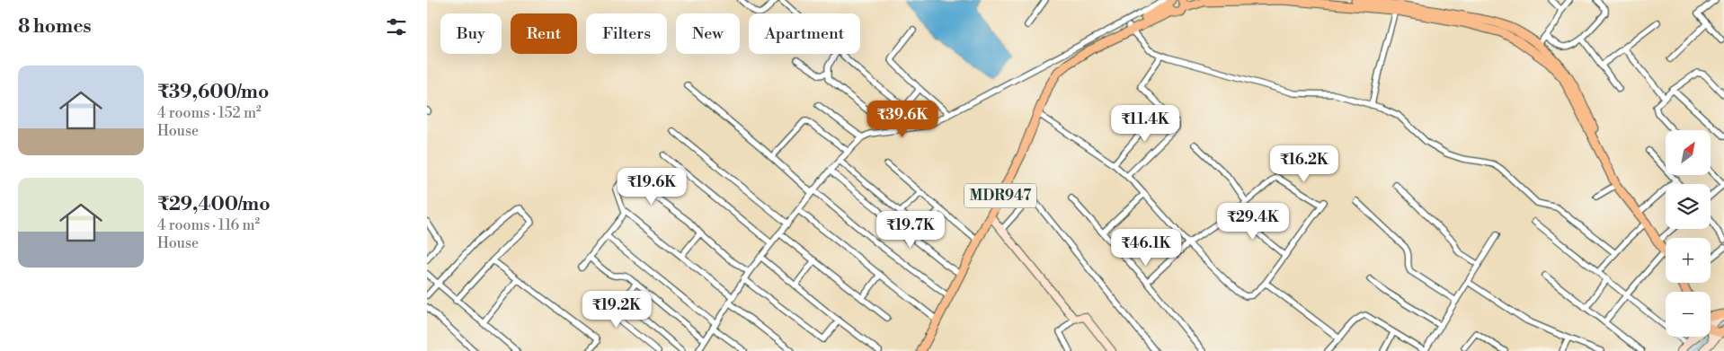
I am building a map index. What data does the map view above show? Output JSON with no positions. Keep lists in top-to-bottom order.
{
  "streets": {
    "main road": ["MDR947"]
  },
  "north": "top right",
  "page": {
    "heading": "8 homes",
    "chip": [
      "Buy",
      "Rent",
      "Filters",
      "New",
      "Apartment"
    ],
    "list": [
      {
        "name": "₹39,600/mo",
        "note": "4 rooms · 152 m² · House"
      },
      {
        "name": "₹29,400/mo",
        "note": "4 rooms · 116 m² · House"
      }
    ],
    "price": [
      "₹39.6K",
      "₹11.4K",
      "₹16.2K",
      "₹19.6K",
      "₹29.4K",
      "₹19.7K",
      "₹46.1K",
      "₹19.2K"
    ],
    "map_buttons": ["+", "−"]
  }
}
